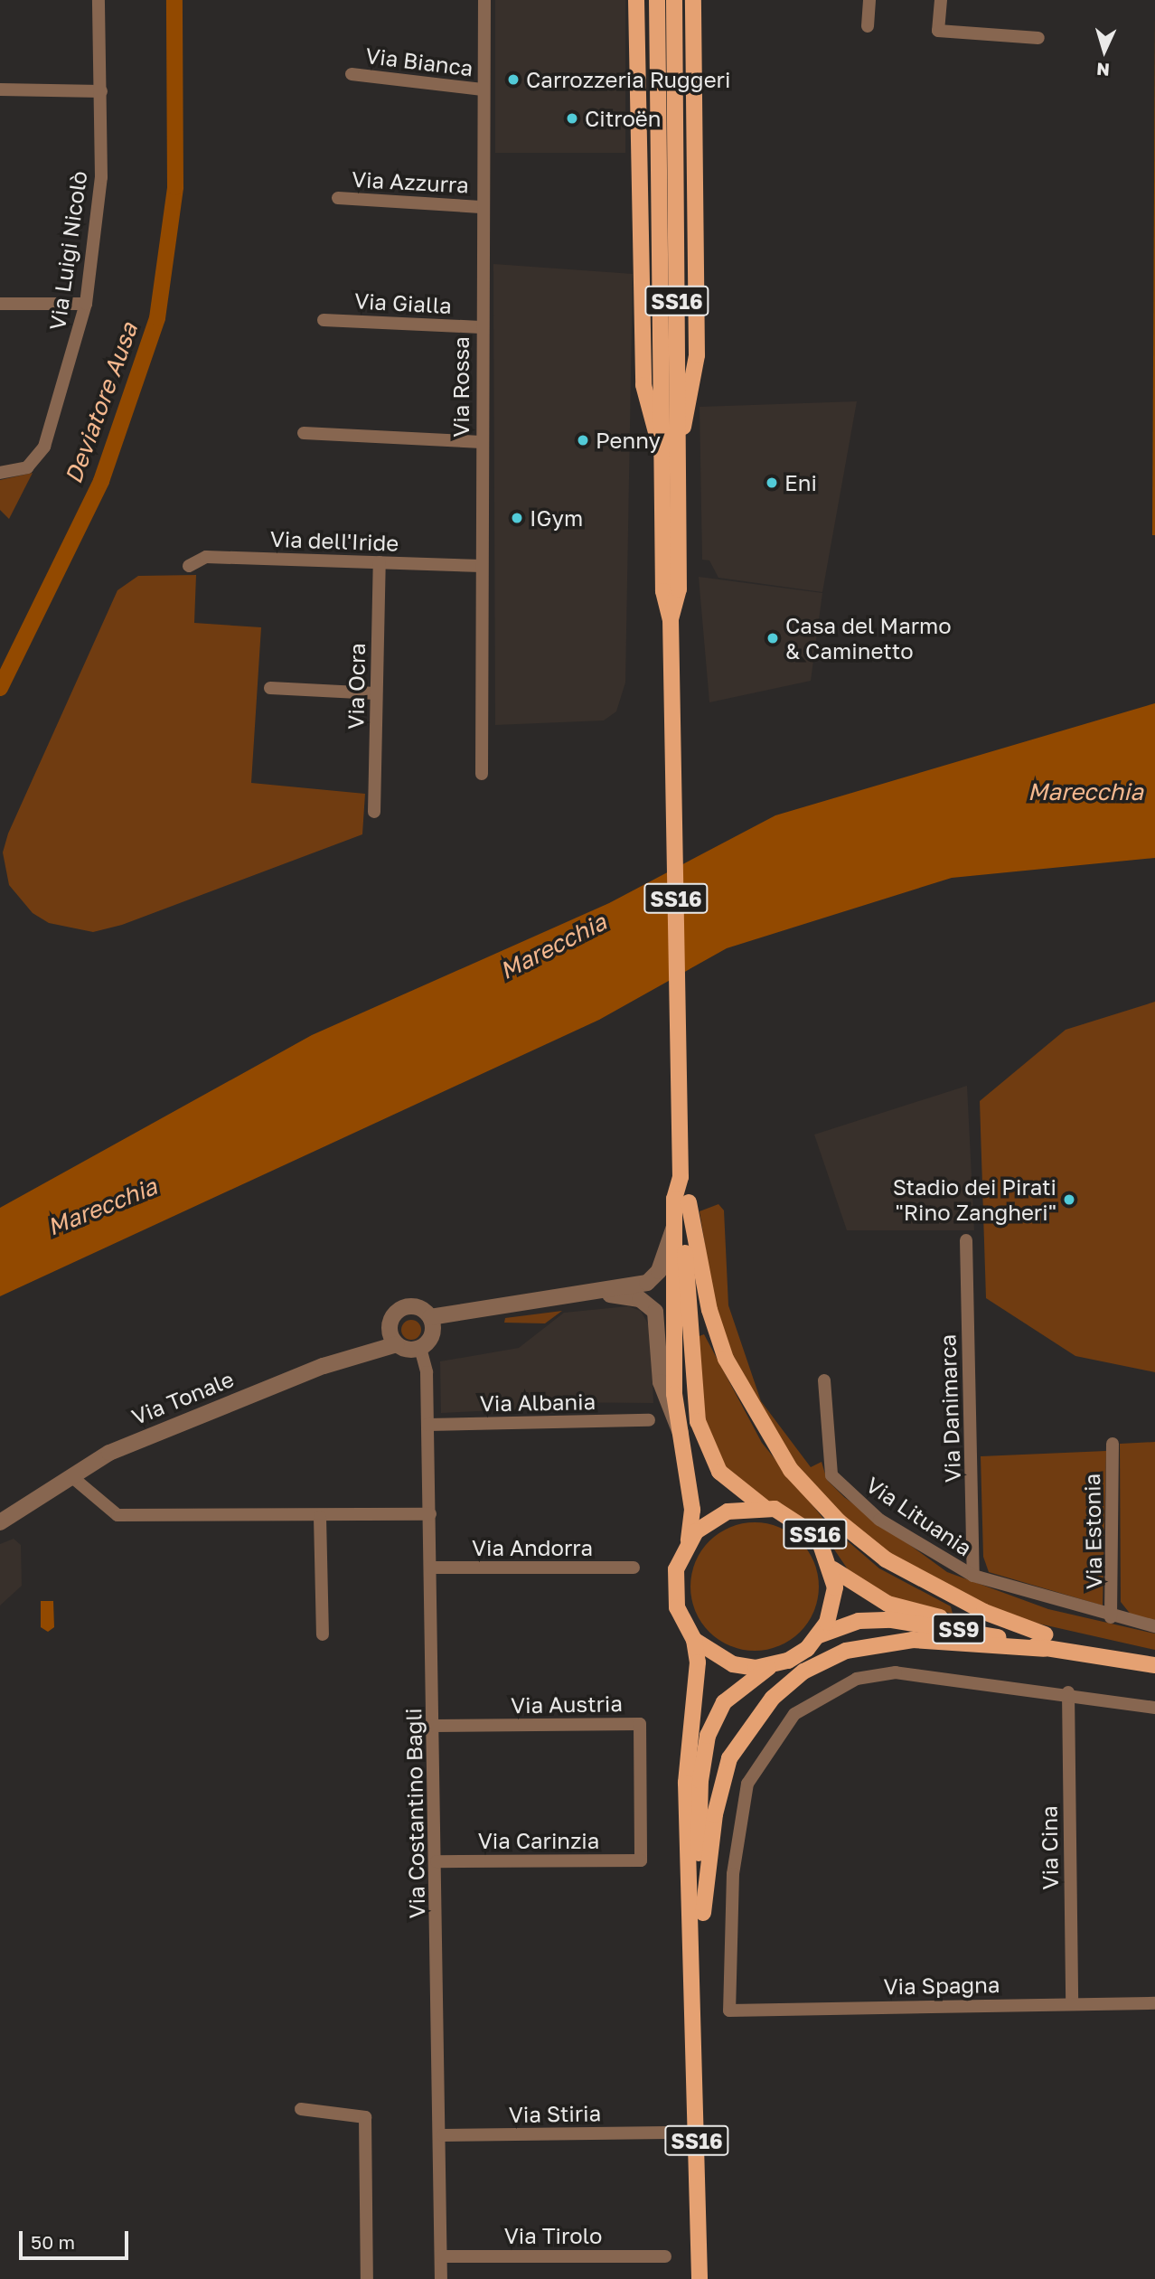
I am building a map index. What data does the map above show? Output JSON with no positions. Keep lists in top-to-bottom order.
{
  "streets": {
    "main road": ["SS16", "SS9"],
    "street": [
      "Via Bianca",
      "Via Azzurra",
      "Via Luigi Nicolò",
      "Via Gialla",
      "Via Rossa",
      "Via dell'Iride",
      "Via Ocra",
      "Via Tonale",
      "Via Albania",
      "Via Danimarca",
      "Via Lituania",
      "Via Estonia",
      "Via Andorra",
      "Via Austria",
      "Via Costantino Bagli",
      "Via Carinzia",
      "Via Cina",
      "Via Spagna",
      "Via Stiria",
      "Via Tirolo"
    ]
  },
  "crossings": [
    ["Via Bianca", "Via Rossa"],
    ["Via Azzurra", "Via Rossa"],
    ["SS16", "SS9"],
    ["Via Gialla", "Via Rossa"],
    ["Via Rossa", "Via dell'Iride"],
    ["Via dell'Iride", "Via Ocra"],
    ["Via Tonale", "Via Costantino Bagli"],
    ["Via Albania", "Via Costantino Bagli"],
    ["Via Danimarca", "Via Lituania"],
    ["Via Lituania", "Via Estonia"],
    ["Via Andorra", "Via Costantino Bagli"],
    ["Via Austria", "Via Costantino Bagli"],
    ["Via Austria", "Via Carinzia"],
    ["Via Costantino Bagli", "Via Carinzia"],
    ["Via Costantino Bagli", "Via Stiria"],
    ["Via Costantino Bagli", "Via Tirolo"],
    ["Via Cina", "Via Spagna"]
  ],
  "water": ["Deviatore Ausa", "Marecchia"],
  "places": [
    "Carrozzeria Ruggeri",
    "Citroën",
    "Penny",
    "Eni",
    "IGym",
    "Casa del Marmo & Caminetto",
    "Stadio dei Pirati \"Rino Zangheri\""
  ],
  "scale_bar": "50 m",
  "north": "bottom"
}
